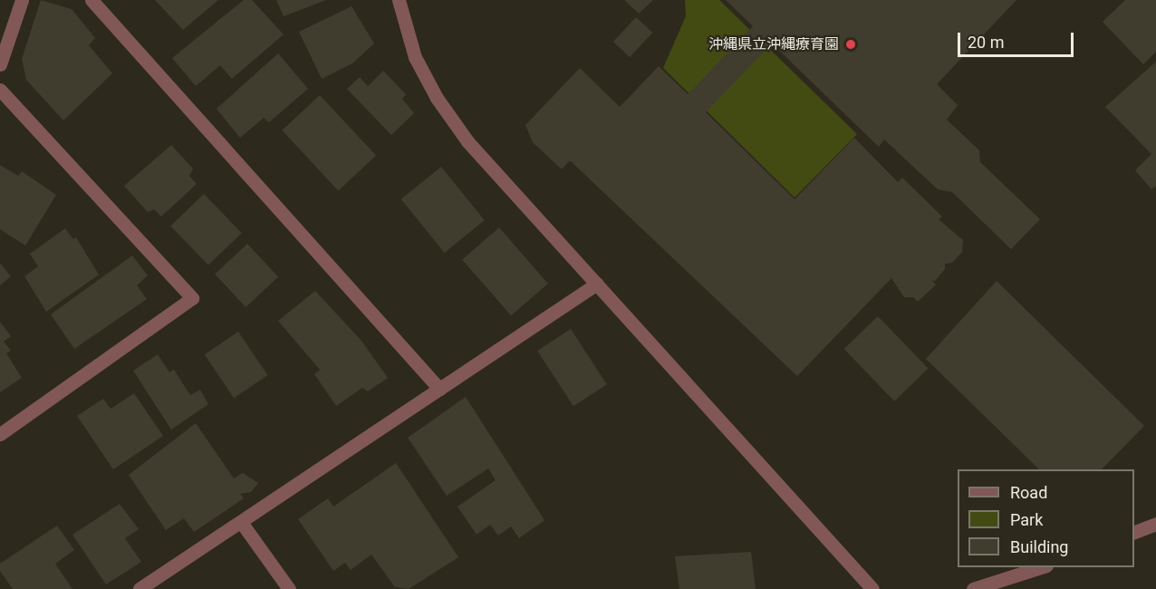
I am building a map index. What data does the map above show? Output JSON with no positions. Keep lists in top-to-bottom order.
{
  "places": ["沖縄県立沖縄療育園"],
  "legend": ["Road", "Park", "Building"],
  "scale_bar": "20 m"
}
